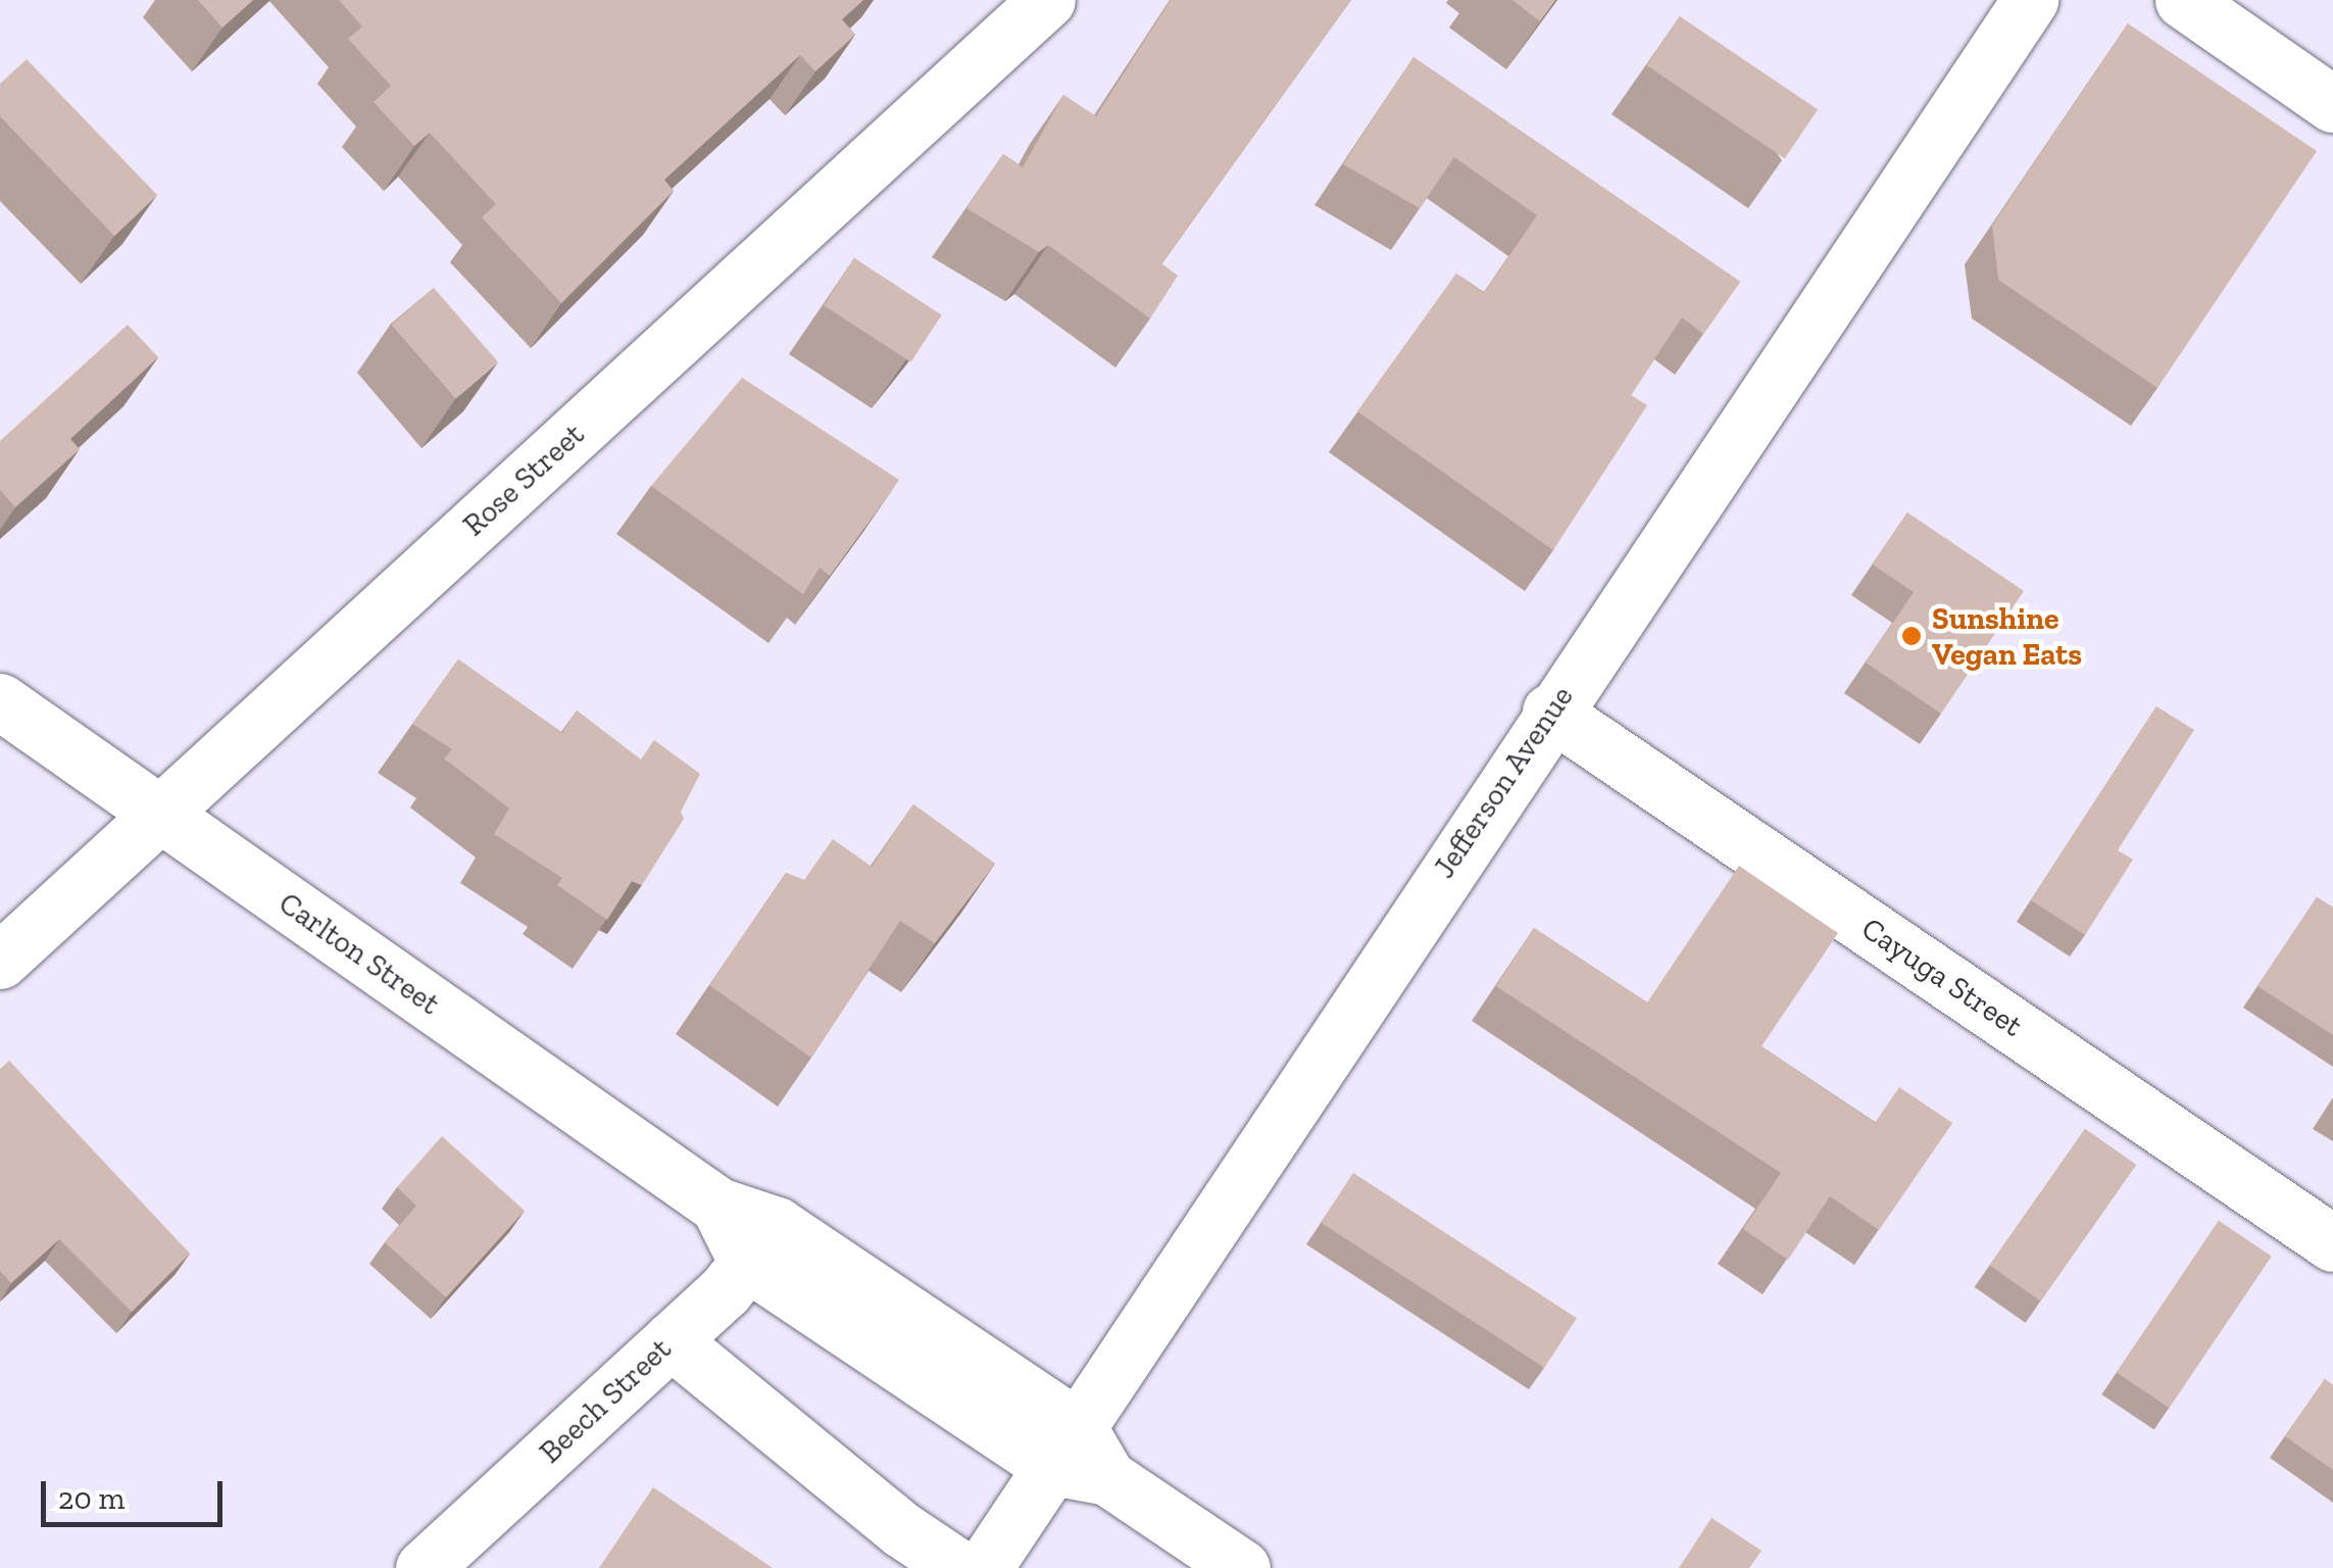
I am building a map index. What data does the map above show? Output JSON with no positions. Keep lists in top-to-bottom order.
{
  "streets": {
    "street": [
      "Rose Street",
      "Jefferson Avenue",
      "Carlton Street",
      "Cayuga Street",
      "Beech Street"
    ]
  },
  "crossings": [
    ["Rose Street", "Carlton Street"],
    ["Jefferson Avenue", "Carlton Street"],
    ["Jefferson Avenue", "Cayuga Street"],
    ["Carlton Street", "Beech Street"]
  ],
  "places": ["Sunshine Vegan Eats"],
  "scale_bar": "20 m"
}
